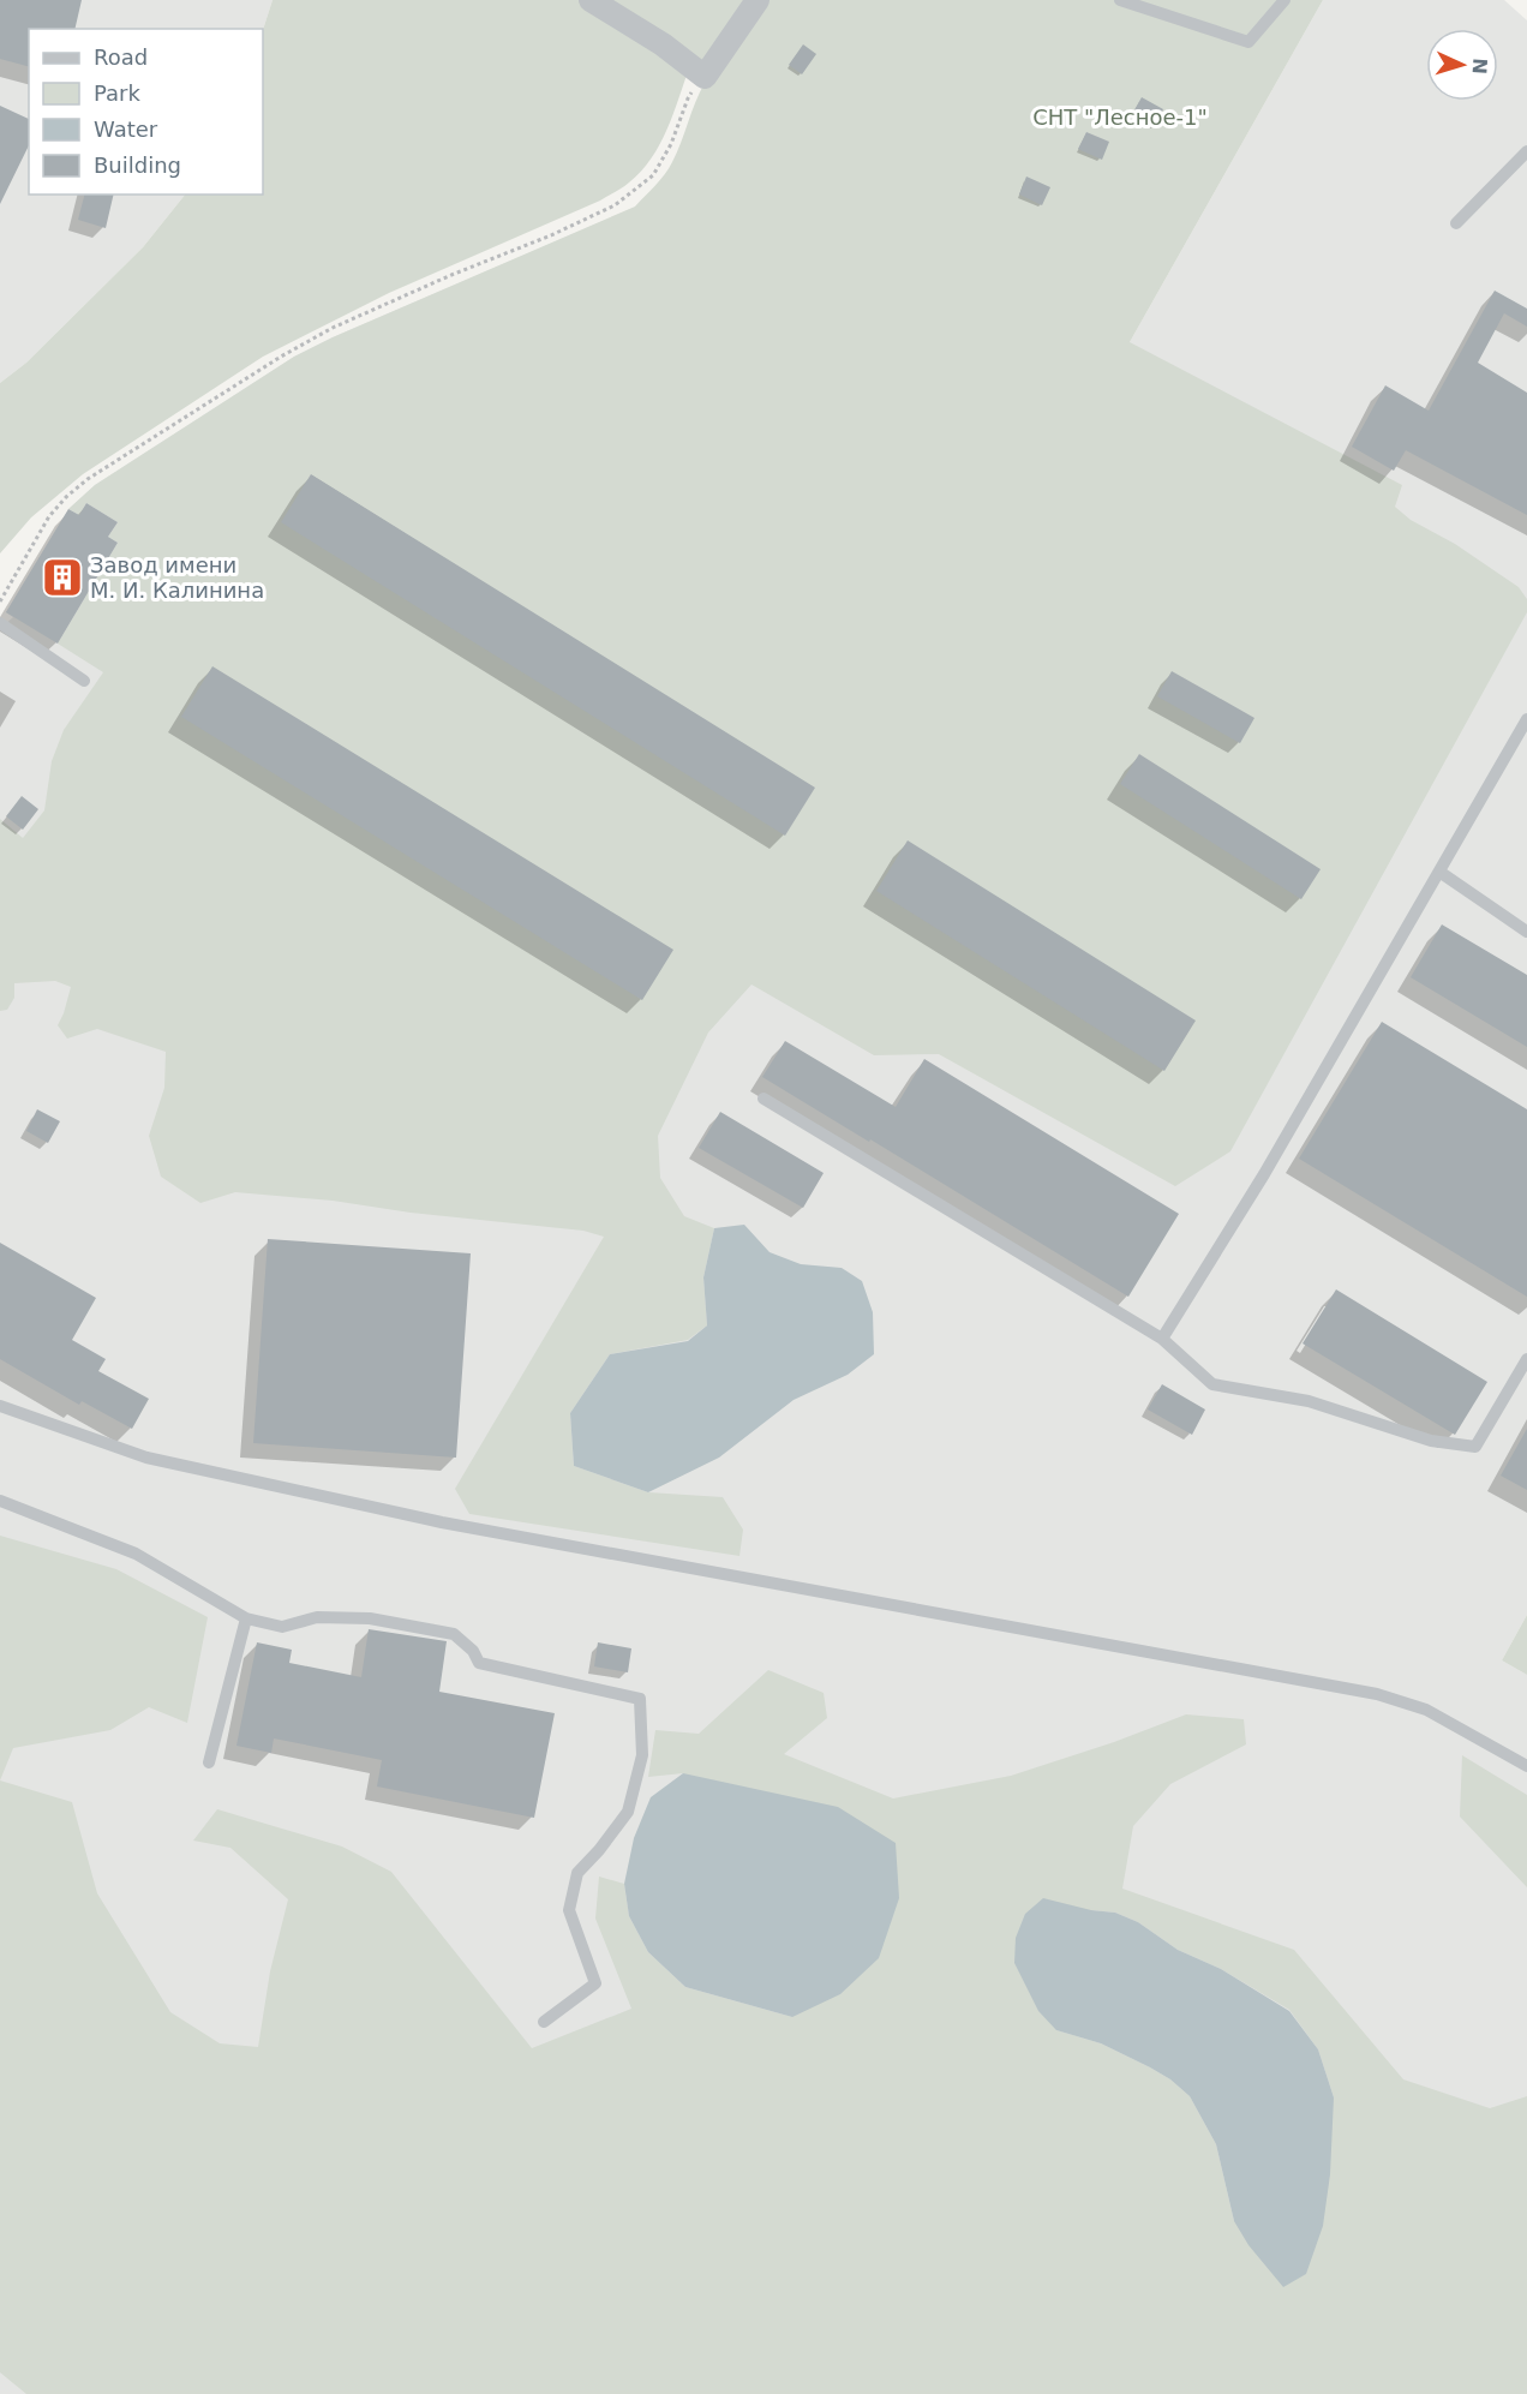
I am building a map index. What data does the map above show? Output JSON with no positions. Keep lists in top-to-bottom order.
{
  "parks": ["СНТ \"Лесное-1\""],
  "places": {
    "building": ["Завод имени М. И. Калинина"]
  },
  "legend": [
    "Road",
    "Park",
    "Water",
    "Building"
  ],
  "north": "right"
}
